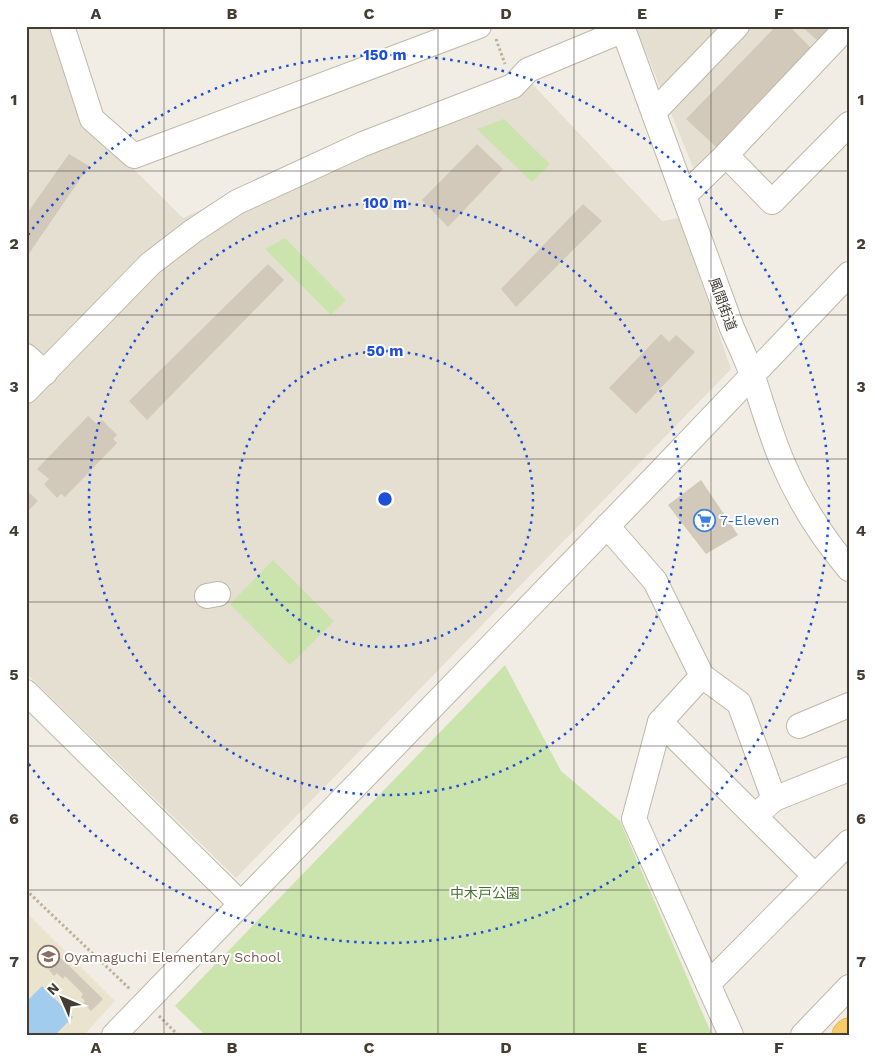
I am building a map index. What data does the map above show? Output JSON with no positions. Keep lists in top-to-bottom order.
{
  "streets": {
    "street": ["風間街道"]
  },
  "parks": ["中木戸公園"],
  "places": {
    "supermarket": ["7-Eleven"],
    "school or university": ["Oyamaguchi Elementary School"]
  },
  "north": "top left",
  "grid": {
    "columns": [
      "A",
      "B",
      "C",
      "D",
      "E",
      "F"
    ],
    "rows": [
      "1",
      "2",
      "3",
      "4",
      "5",
      "6",
      "7"
    ]
  },
  "rings": ["150 m", "100 m", "50 m"]
}
